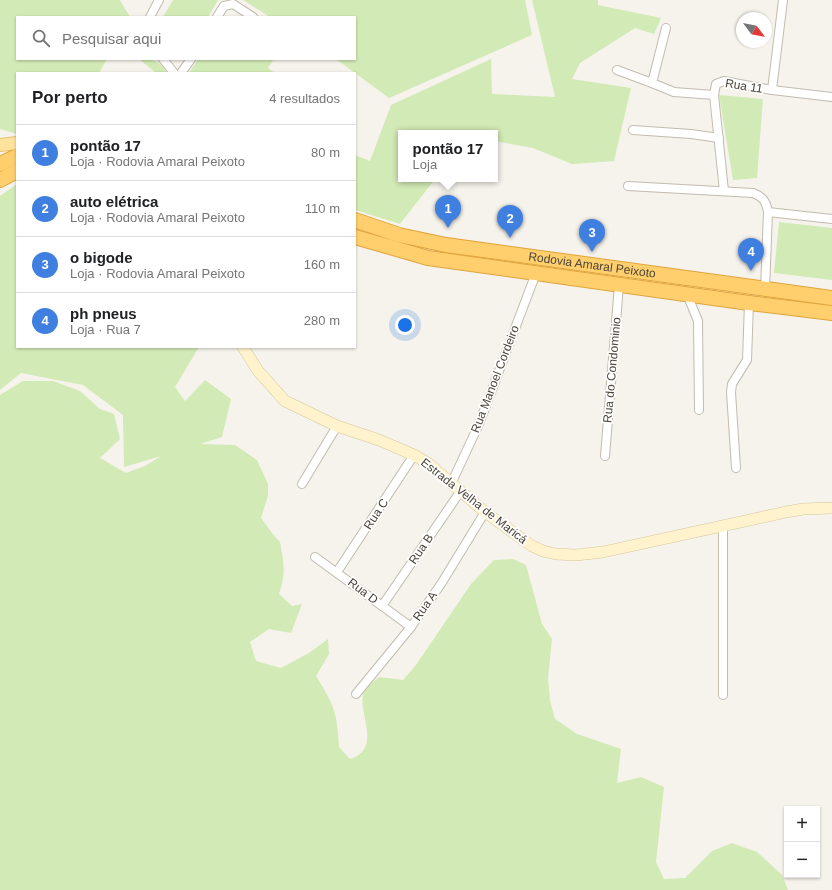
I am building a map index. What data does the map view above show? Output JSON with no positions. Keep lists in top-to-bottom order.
{
  "streets": {
    "highway": ["Rodovia Amaral Peixoto"],
    "street": [
      "Rua 11",
      "Rua do Condominio",
      "Rua Manoel Cordeiro",
      "Estrada Velha de Maricá",
      "Rua C",
      "Rua B",
      "Rua D",
      "Rua A"
    ]
  },
  "crossings": [
    ["Rodovia Amaral Peixoto", "Rua do Condominio"],
    ["Rodovia Amaral Peixoto", "Rua Manoel Cordeiro"],
    ["Rua Manoel Cordeiro", "Estrada Velha de Maricá"],
    ["Estrada Velha de Maricá", "Rua C"],
    ["Estrada Velha de Maricá", "Rua B"],
    ["Estrada Velha de Maricá", "Rua A"],
    ["Rua C", "Rua D"],
    ["Rua B", "Rua D"],
    ["Rua D", "Rua A"]
  ],
  "north": "bottom right",
  "page": {
    "search": "Pesquisar aqui",
    "heading": ["Por perto", "4 resultados"],
    "list": [
      {
        "mark": "1",
        "name": "pontão 17",
        "note": "Loja · Rodovia Amaral Peixoto",
        "value": "80 m"
      },
      {
        "mark": "2",
        "name": "auto elétrica",
        "note": "Loja · Rodovia Amaral Peixoto",
        "value": "110 m"
      },
      {
        "mark": "3",
        "name": "o bigode",
        "note": "Loja · Rodovia Amaral Peixoto",
        "value": "160 m"
      },
      {
        "mark": "4",
        "name": "ph pneus",
        "note": "Loja · Rua 7",
        "value": "280 m"
      }
    ],
    "popup": ["pontão 17", "Loja"],
    "pins": [
      "1",
      "2",
      "3",
      "4"
    ],
    "map_buttons": ["+", "−"]
  }
}
